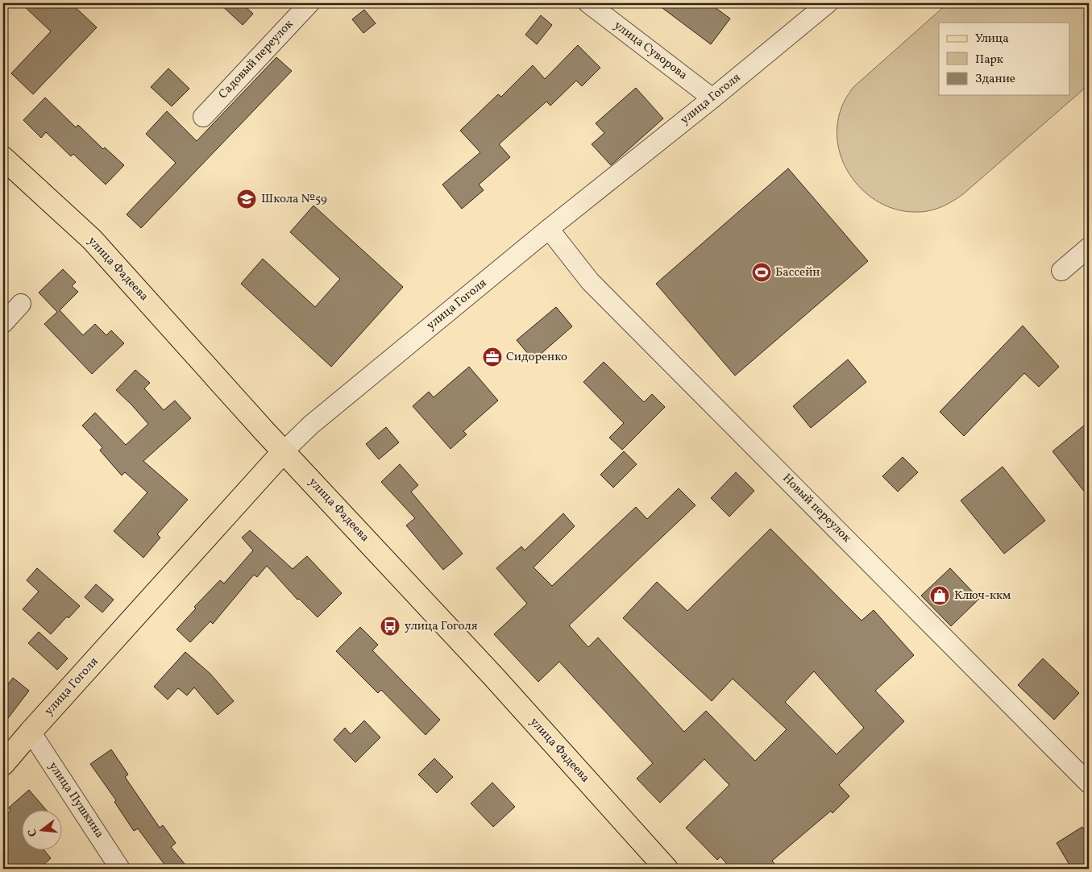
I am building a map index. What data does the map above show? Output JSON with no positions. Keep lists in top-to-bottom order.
{
  "streets": {
    "main road": ["улица Гоголя", "улица Фадеева"],
    "street": [
      "улица Суворова",
      "Садовый переулок",
      "Новый переулок",
      "улица Пушкина"
    ]
  },
  "crossings": [
    ["улица Суворова", "улица Гоголя"],
    ["улица Гоголя", "улица Фадеева"],
    ["улица Гоголя", "Новый переулок"],
    ["улица Гоголя", "улица Пушкина"]
  ],
  "places": {
    "school or university": ["Школа №59"],
    "sports": ["Бассейн"],
    "office": ["Сидоренко"],
    "shop": ["Ключ-ккм"],
    "bus stop": ["улица Гоголя"]
  },
  "legend": ["Улица", "Парк", "Здание"],
  "north": "left"
}
